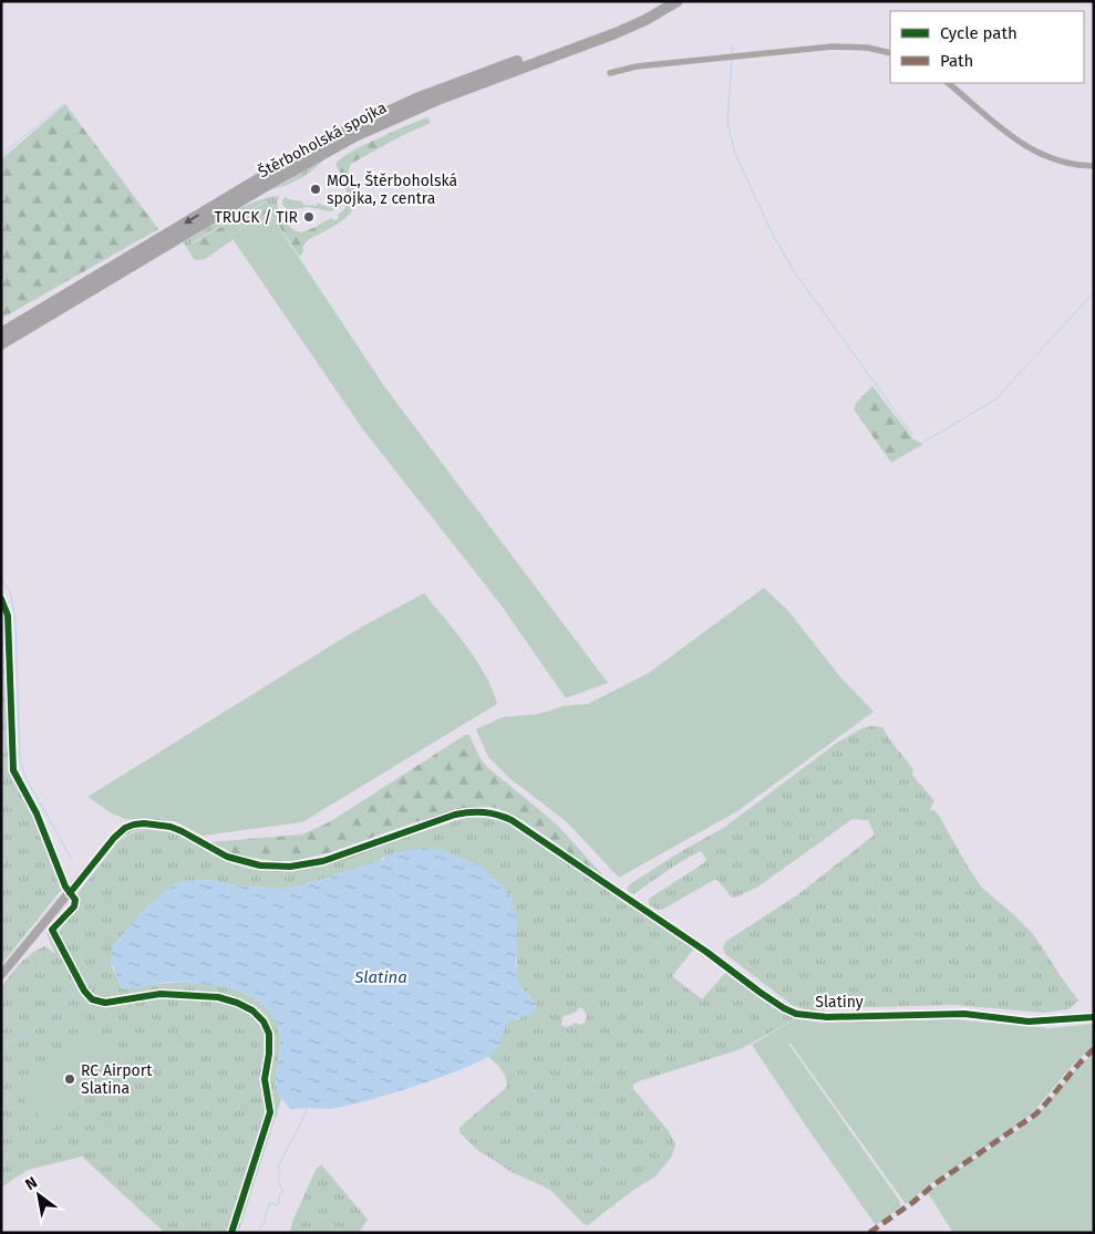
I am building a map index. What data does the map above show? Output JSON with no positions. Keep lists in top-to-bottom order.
{
  "streets": {
    "highway": ["Štěrboholská spojka"],
    "street": ["Slatiny"]
  },
  "water": ["Slatina"],
  "places": ["MOL, Štěrboholská spojka, z centra", "TRUCK / TIR", "RC Airport Slatina"],
  "legend": ["Cycle path", "Path"],
  "north": "top left"
}
